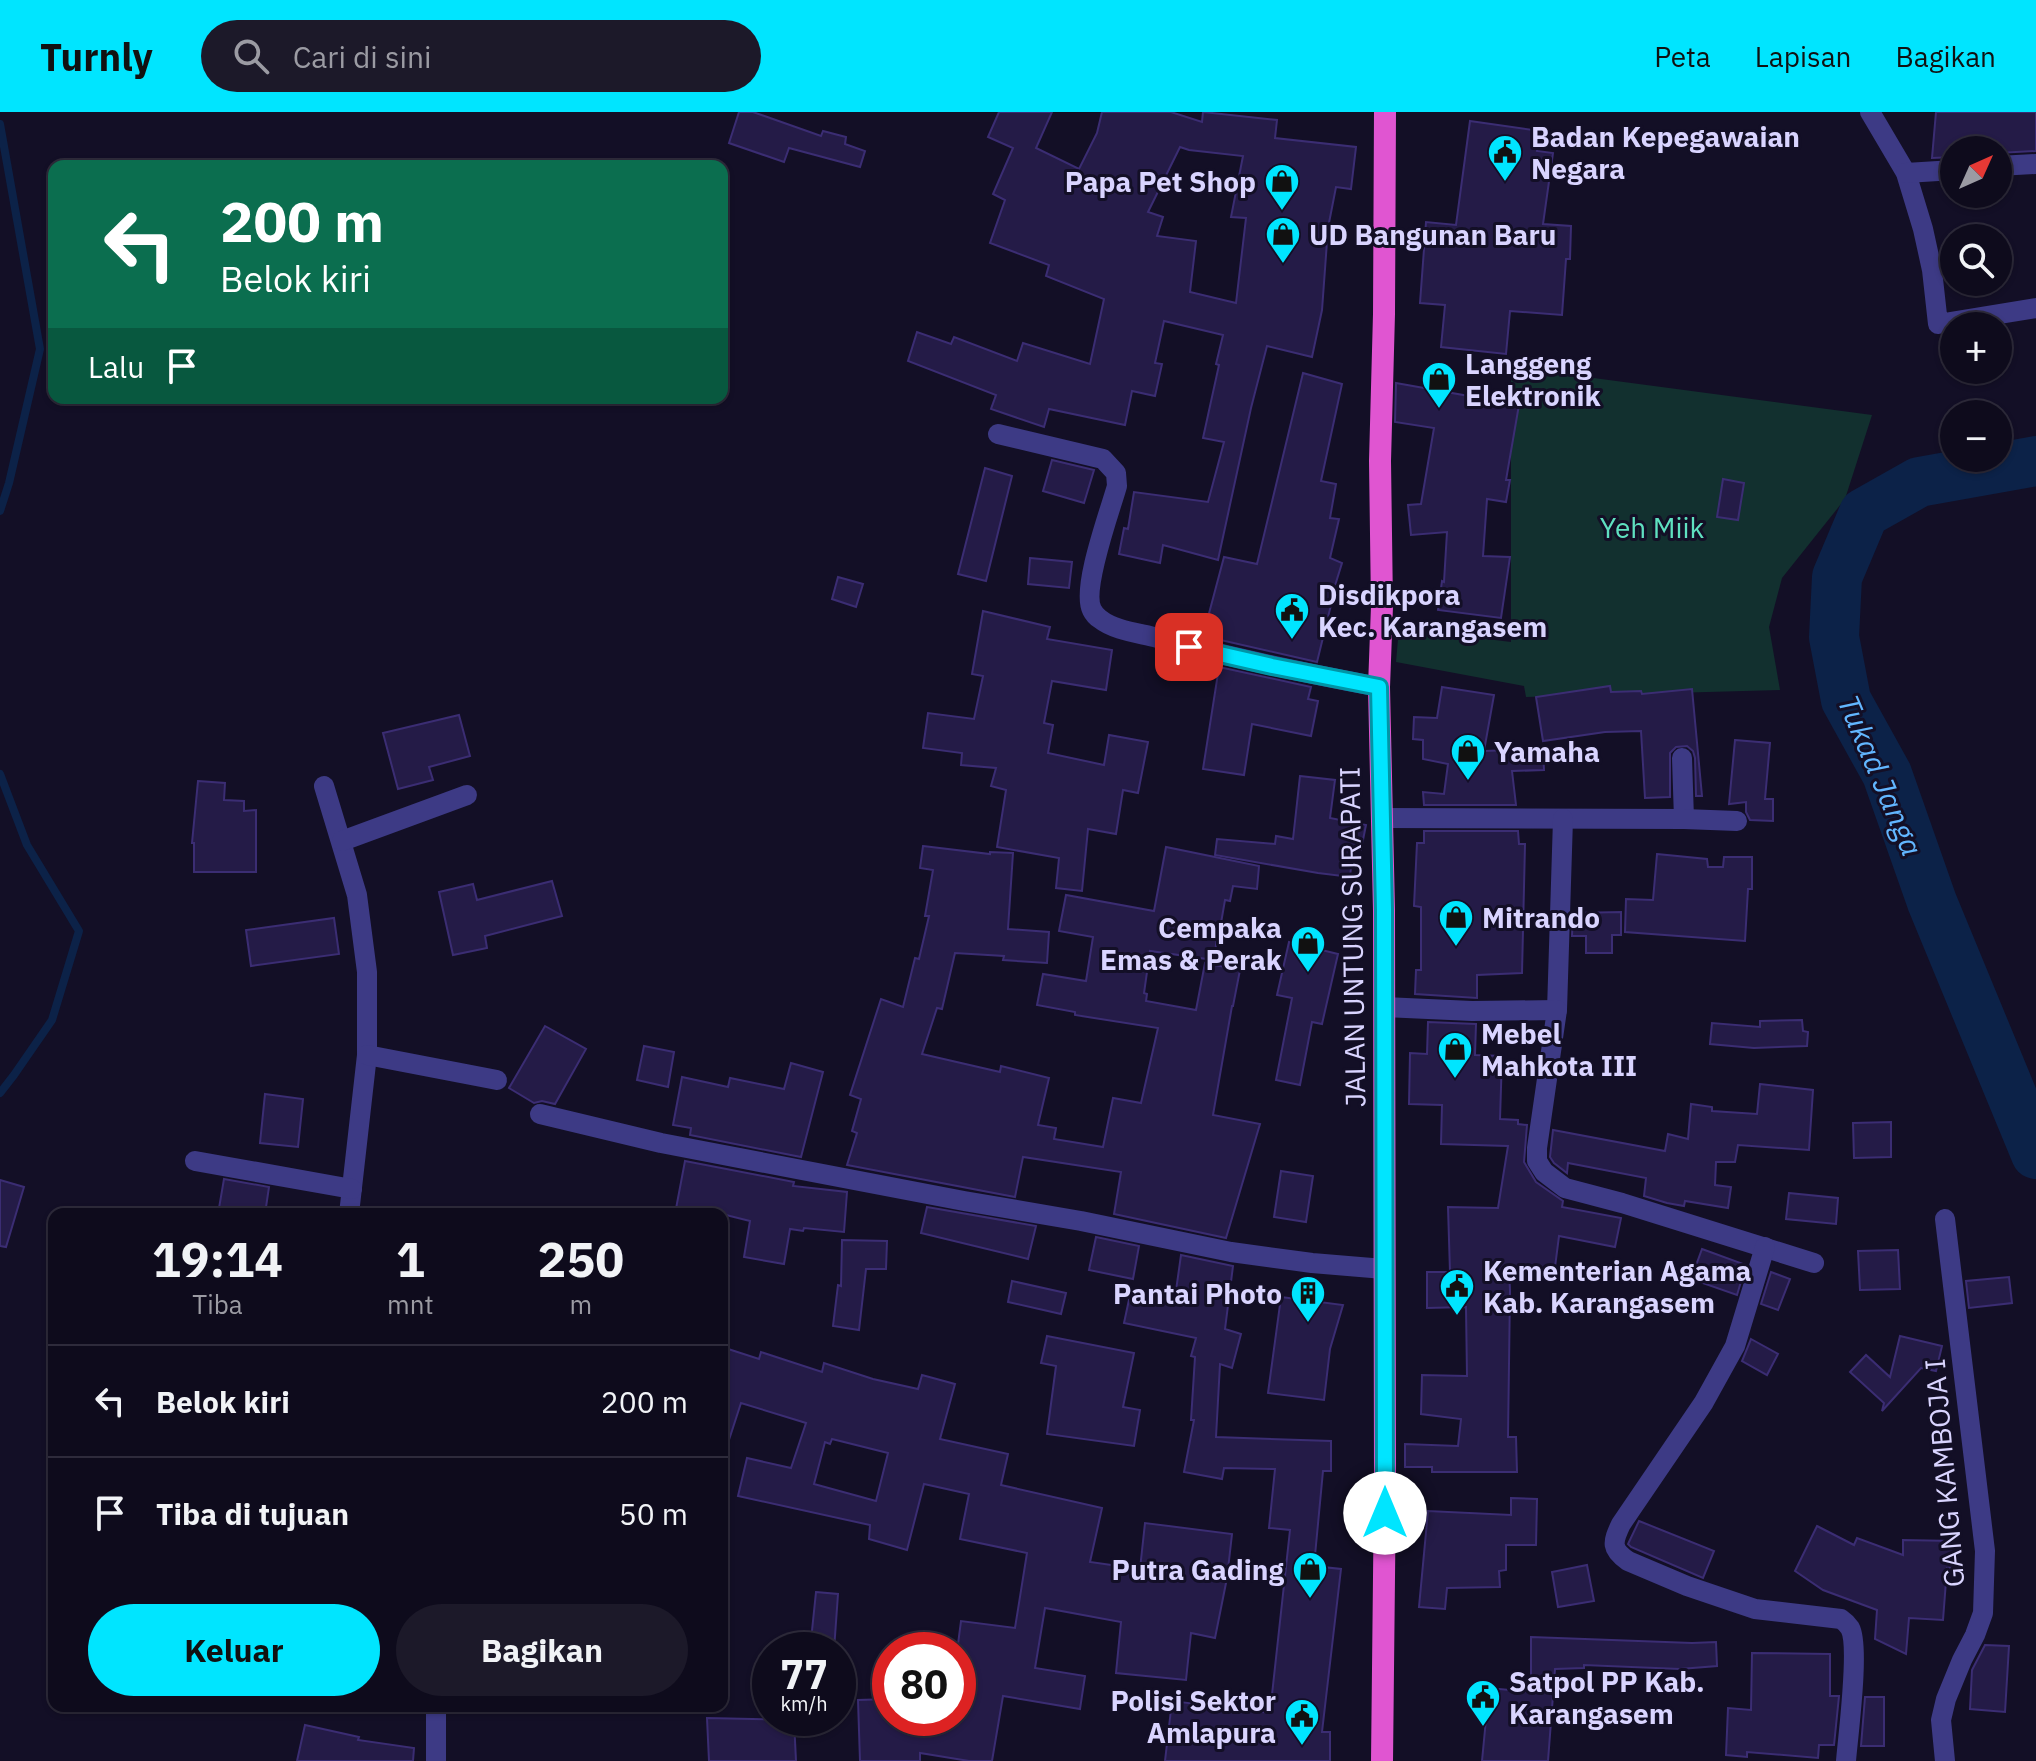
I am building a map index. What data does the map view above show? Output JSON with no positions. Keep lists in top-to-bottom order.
{
  "streets": {
    "highway": ["JALAN UNTUNG SURAPATI"],
    "street": ["GANG KAMBOJA I"]
  },
  "water": ["Tukad Janga"],
  "parks": ["Yeh Miik"],
  "places": {
    "public building": [
      "Badan Kepegawaian Negara",
      "Disdikpora Kec. Karangasem",
      "Kementerian Agama Kab. Karangasem",
      "Satpol PP Kab. Karangasem",
      "Polisi Sektor Amlapura"
    ],
    "shop": [
      "Papa Pet Shop",
      "UD Bangunan Baru",
      "Langgeng Elektronik",
      "Yamaha",
      "Mitrando",
      "Cempaka Emas & Perak",
      "Mebel Mahkota III",
      "Putra Gading"
    ],
    "building": ["Pantai Photo"]
  },
  "north": "top right",
  "page": {
    "header": "Turnly",
    "search": "Cari di sini",
    "nav": ["Peta", "Lapisan", "Bagikan"],
    "map_buttons": ["+", "−"],
    "turn": ["200 m", "Belok kiri"],
    "then": "Lalu",
    "eta": [
      "19:14",
      "Tiba",
      "1",
      "mnt",
      "250",
      "m"
    ],
    "list": [
      {
        "name": "Belok kiri",
        "value": "200 m"
      },
      {
        "name": "Tiba di tujuan",
        "value": "50 m"
      }
    ],
    "buttons": ["Keluar", "Bagikan"],
    "speed": "77 km/h",
    "limit": "80"
  }
}
